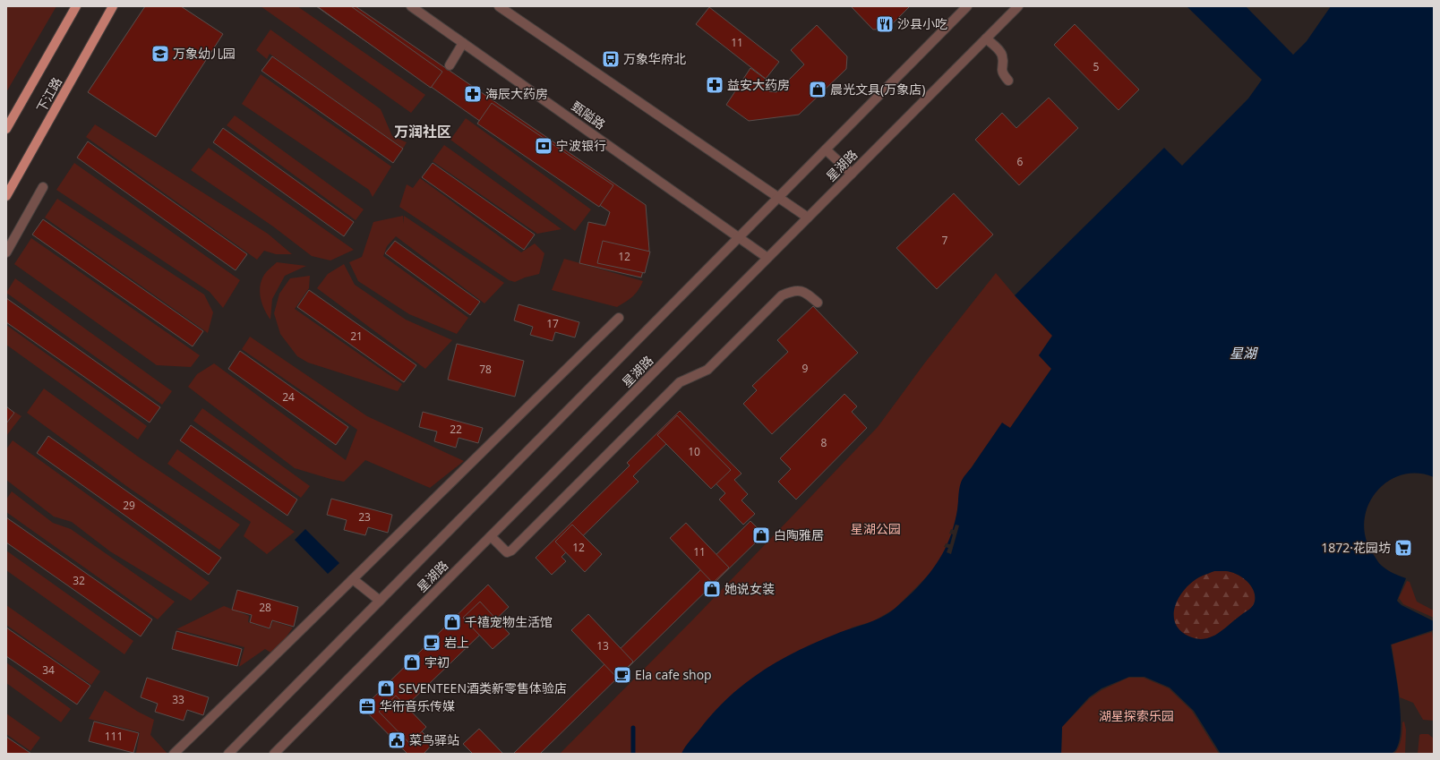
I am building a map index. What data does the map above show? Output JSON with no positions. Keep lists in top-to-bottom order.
{
  "streets": {
    "main road": ["下江路"],
    "street": ["甄隘路", "星湖路"]
  },
  "crossings": [
    ["甄隘路", "星湖路"]
  ],
  "districts": ["万润社区"],
  "water": ["星湖"],
  "parks": ["星湖公园", "湖星探索乐园"],
  "places": {
    "restaurant": ["沙县小吃"],
    "school or university": ["万象幼儿园"],
    "bus stop": ["万象华府北"],
    "pharmacy": ["益安大药房", "海辰大药房"],
    "shop": [
      "晨光文具(万象店)",
      "白陶雅居",
      "她说女装",
      "千禧宠物生活馆",
      "宇初",
      "SEVENTEEN酒类新零售体验店"
    ],
    "bank": ["宁波银行"],
    "supermarket": ["1872·花园坊"],
    "cafe": ["岩上", "Ela cafe shop"],
    "office": ["华衎音乐传媒"],
    "public building": ["菜鸟驿站"]
  },
  "house_numbers": [
    "11",
    "5",
    "6",
    "7",
    "12",
    "17",
    "21",
    "9",
    "78",
    "24",
    "22",
    "8",
    "10",
    "29",
    "23",
    "12",
    "11",
    "32",
    "28",
    "13",
    "34",
    "33",
    "111"
  ]
}
